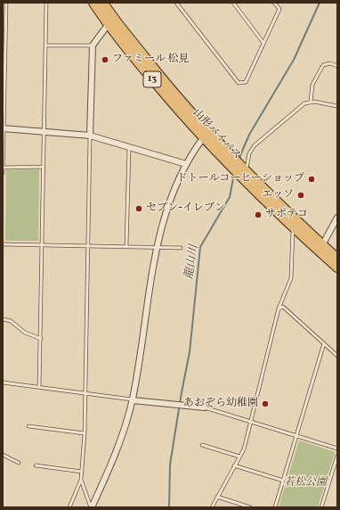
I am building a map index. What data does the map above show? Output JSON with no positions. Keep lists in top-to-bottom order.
{
  "streets": {
    "highway": ["13", "山形バイパス"]
  },
  "water": ["龍山川"],
  "parks": ["若松公園"],
  "places": [
    "ファミール 松見",
    "ドトールコーヒーショップ",
    "エッソ",
    "セブン-イレブン",
    "サポテコ",
    "あおぞら幼稚園"
  ]
}
